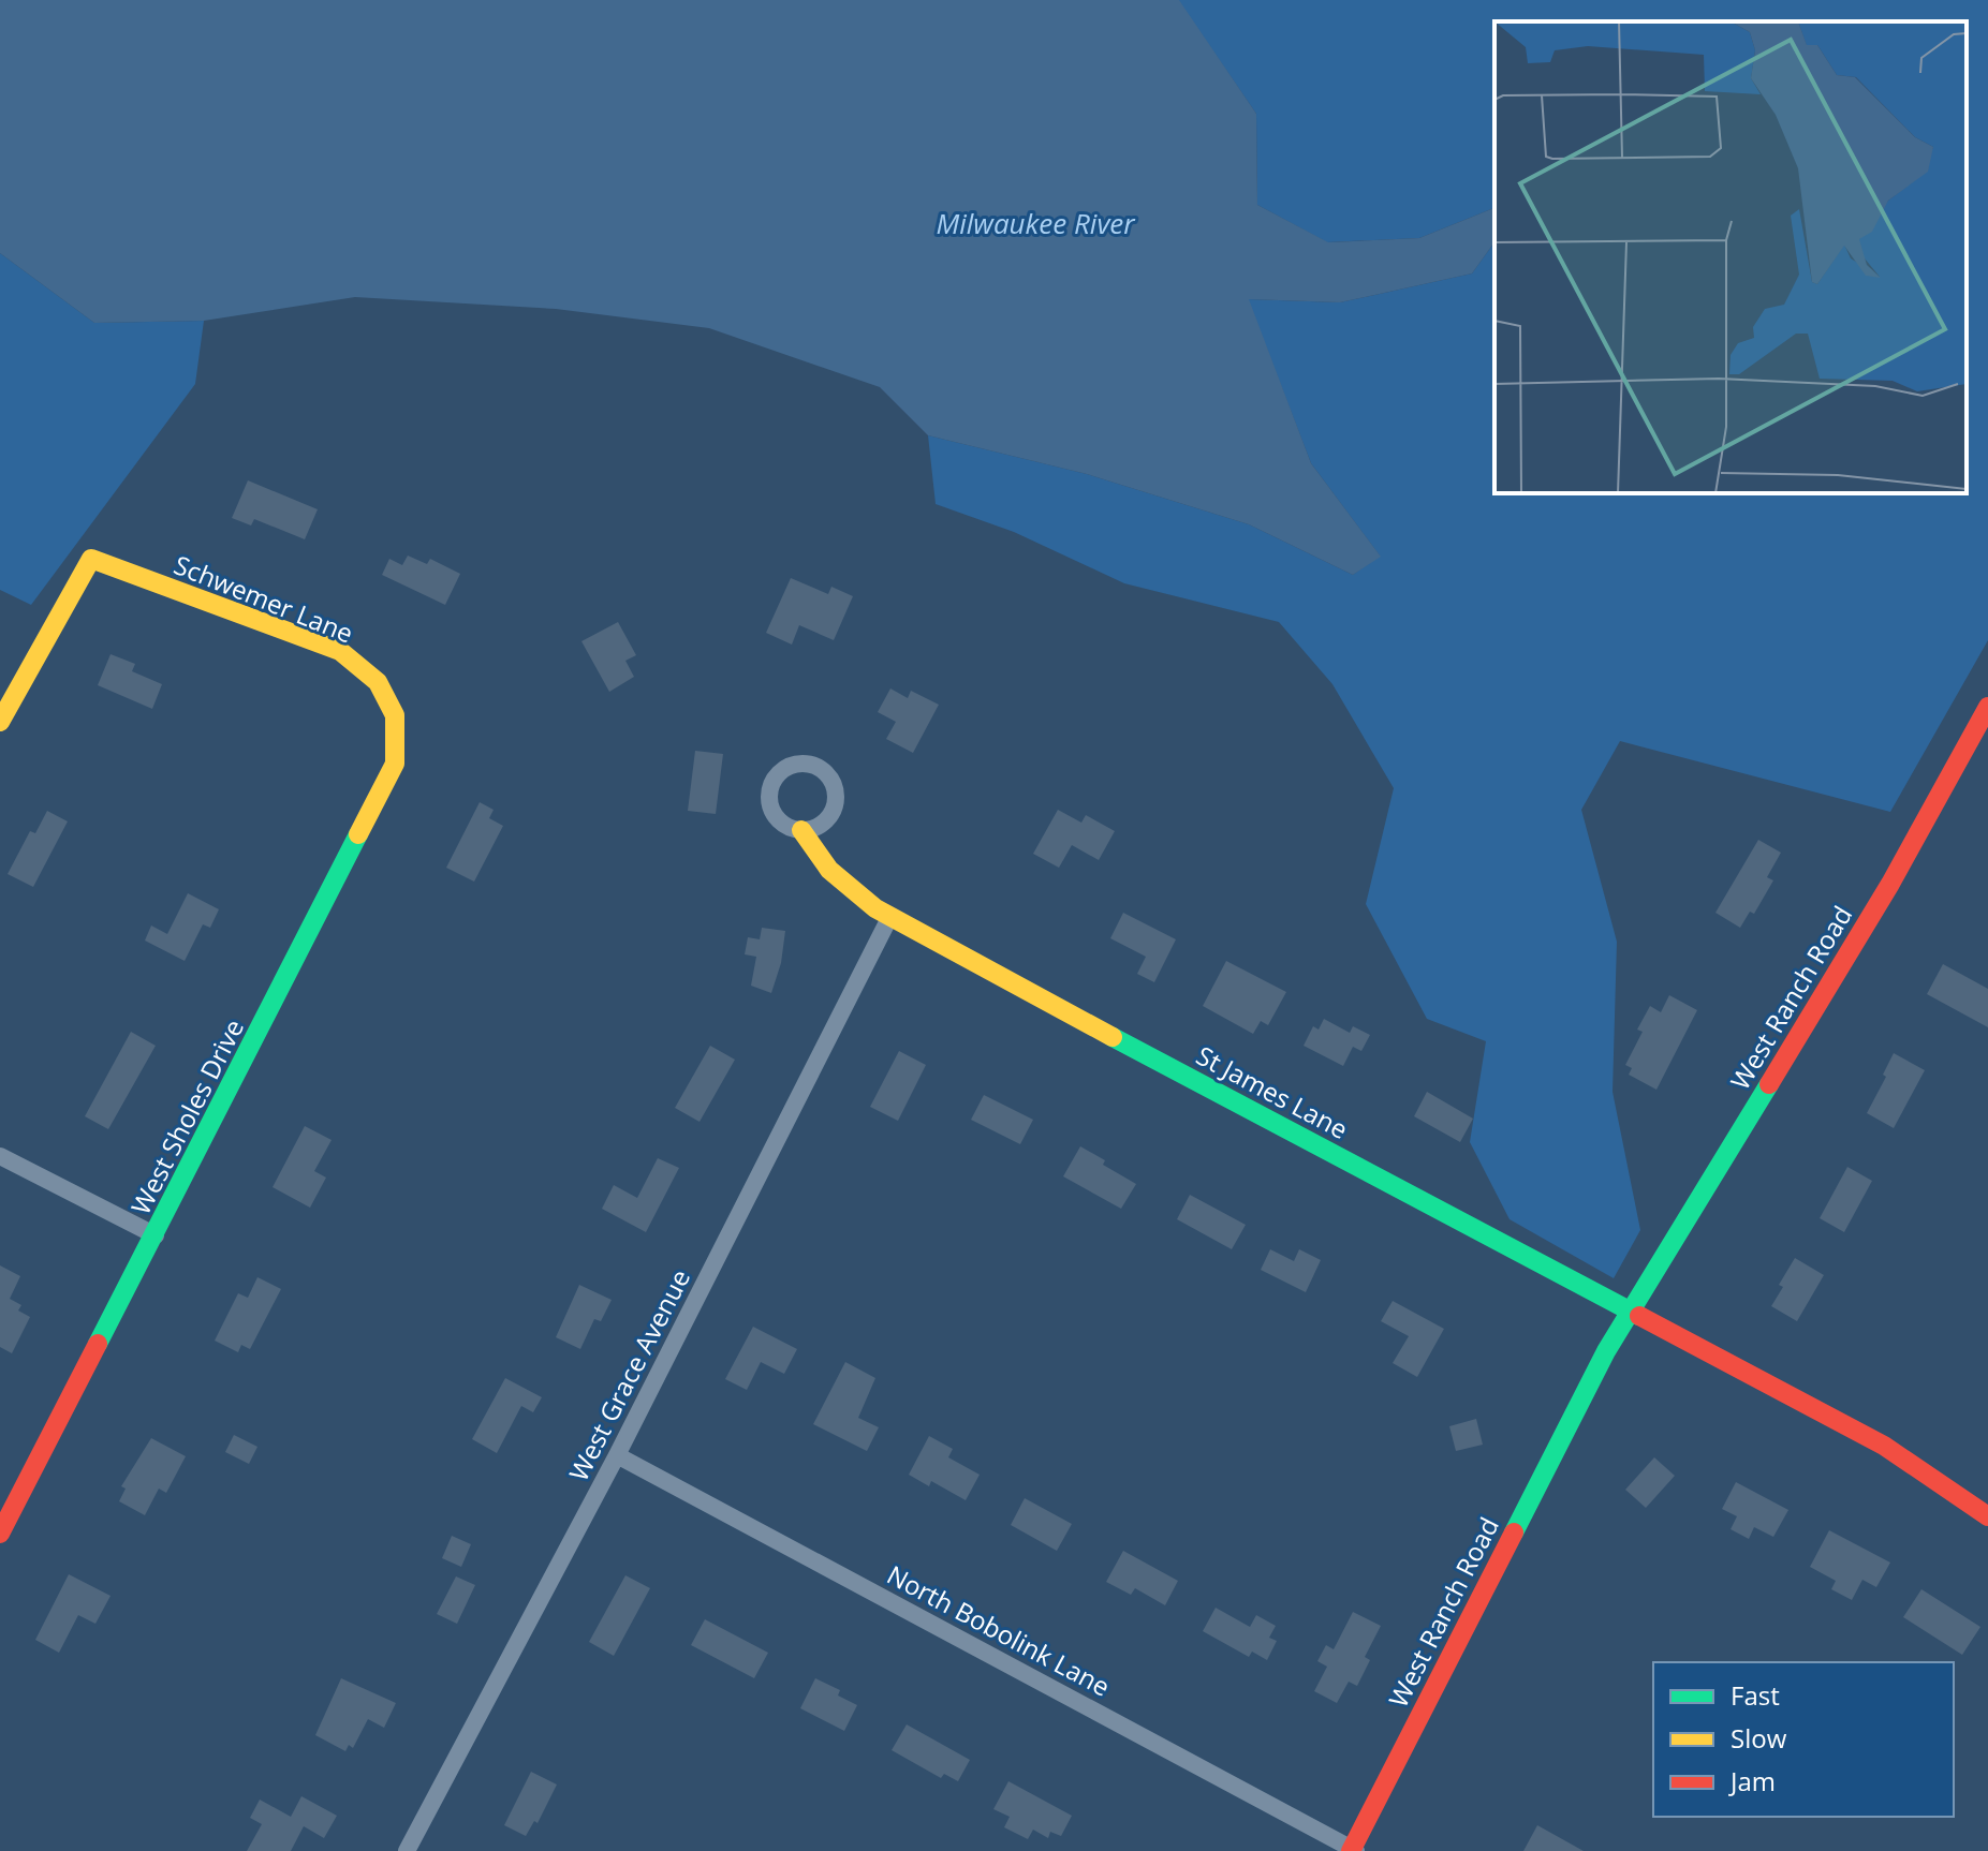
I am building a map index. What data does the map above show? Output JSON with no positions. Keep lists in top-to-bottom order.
{
  "streets": {
    "street": [
      "Schwemer Lane",
      "West Ranch Road",
      "St James Lane",
      "West Sholes Drive",
      "West Grace Avenue",
      "North Bobolink Lane"
    ]
  },
  "crossings": [
    ["Schwemer Lane", "West Sholes Drive"],
    ["West Ranch Road", "St James Lane"],
    ["West Ranch Road", "North Bobolink Lane"],
    ["St James Lane", "West Grace Avenue"],
    ["West Grace Avenue", "North Bobolink Lane"]
  ],
  "water": ["Milwaukee River"],
  "legend": ["Fast", "Slow", "Jam"]
}
